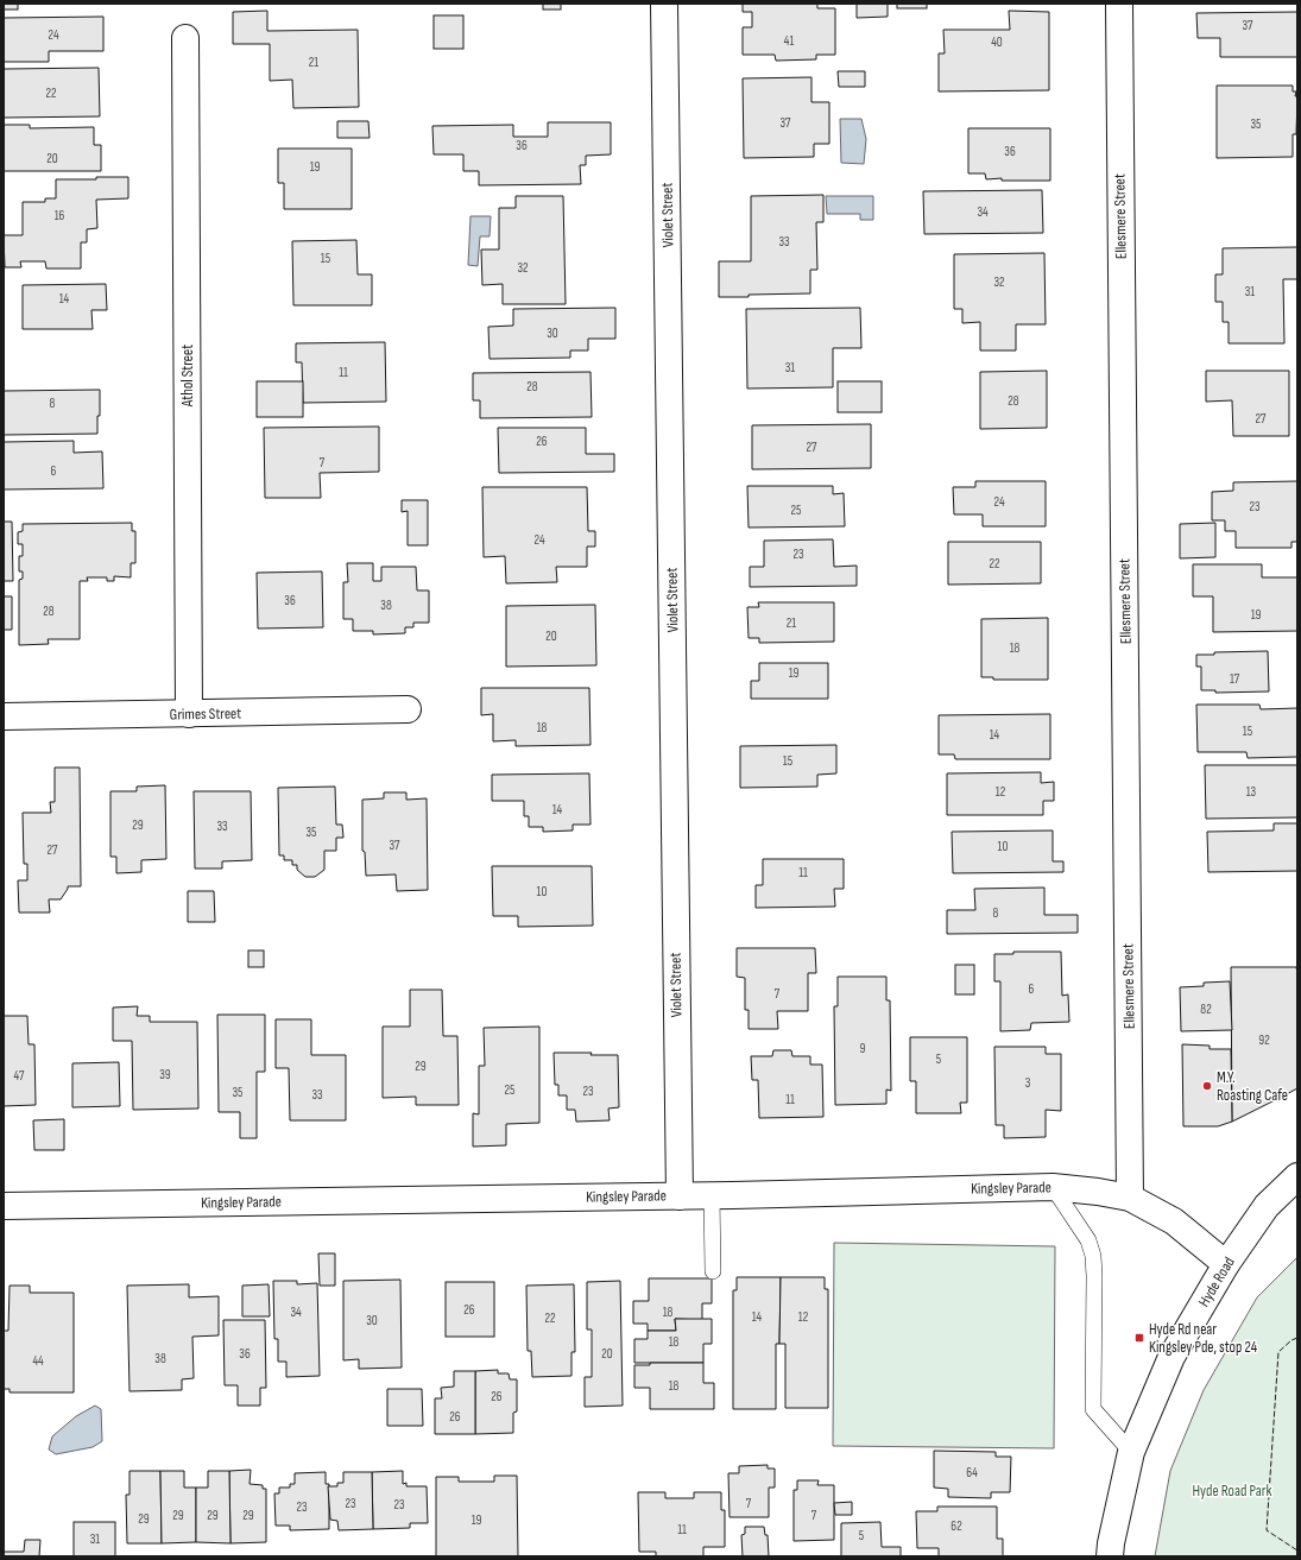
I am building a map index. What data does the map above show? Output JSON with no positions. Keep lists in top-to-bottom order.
{
  "streets": {
    "street": [
      "Violet Street",
      "Ellesmere Street",
      "Athol Street",
      "Grimes Street",
      "Kingsley Parade",
      "Hyde Road"
    ]
  },
  "crossings": [
    ["Violet Street", "Kingsley Parade"],
    ["Ellesmere Street", "Kingsley Parade"],
    ["Athol Street", "Grimes Street"],
    ["Kingsley Parade", "Hyde Road"]
  ],
  "parks": ["Hyde Road Park"],
  "places": {
    "other": ["M.Y. Roasting Cafe"],
    "transit": ["Hyde Rd near Kingsley Pde, stop 24"]
  },
  "house_numbers": [
    "37",
    "24",
    "41",
    "40",
    "21",
    "22",
    "37",
    "35",
    "36",
    "36",
    "20",
    "19",
    "34",
    "16",
    "33",
    "15",
    "32",
    "32",
    "31",
    "14",
    "30",
    "31",
    "11",
    "28",
    "28",
    "8",
    "27",
    "26",
    "27",
    "7",
    "6",
    "24",
    "23",
    "25",
    "24",
    "23",
    "22",
    "36",
    "38",
    "28",
    "19",
    "21",
    "20",
    "18",
    "19",
    "17",
    "18",
    "15",
    "14",
    "15",
    "12",
    "13",
    "14",
    "29",
    "33",
    "35",
    "37",
    "10",
    "27",
    "11",
    "10",
    "8",
    "6",
    "7",
    "82",
    "92",
    "9",
    "5",
    "29",
    "39",
    "47",
    "3",
    "25",
    "23",
    "35",
    "33",
    "11",
    "26",
    "34",
    "18",
    "14",
    "12",
    "22",
    "30",
    "18",
    "36",
    "20",
    "38",
    "44",
    "18",
    "26",
    "26",
    "64",
    "23",
    "7",
    "23",
    "23",
    "29",
    "29",
    "29",
    "7",
    "29",
    "19",
    "62",
    "11",
    "5",
    "31"
  ]
}
